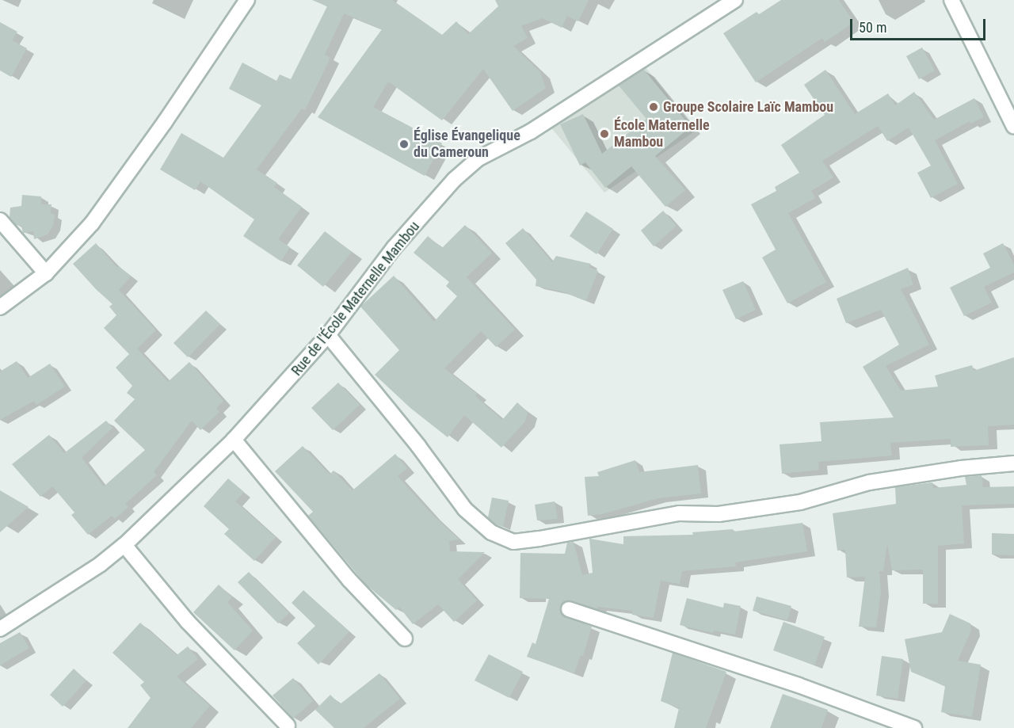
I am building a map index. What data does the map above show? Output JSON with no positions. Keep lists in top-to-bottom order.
{
  "streets": {
    "street": ["Rue de l'École Maternelle Mambou"]
  },
  "places": ["Groupe Scolaire Laïc Mambou", "École Maternelle Mambou", "Église Évangelique du Cameroun"],
  "scale_bar": "50 m"
}
